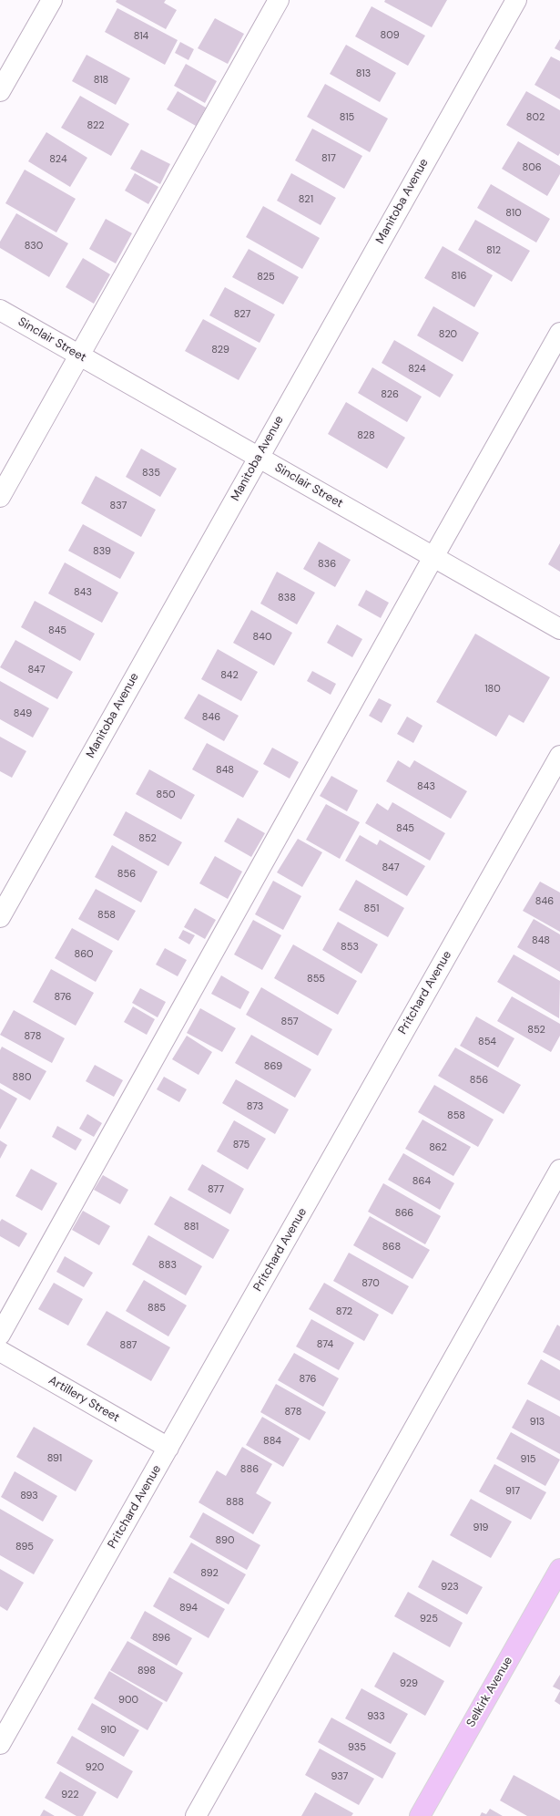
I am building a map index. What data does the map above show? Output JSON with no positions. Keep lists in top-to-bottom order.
{
  "streets": {
    "main road": ["Selkirk Avenue"],
    "street": [
      "Manitoba Avenue",
      "Sinclair Street",
      "Pritchard Avenue",
      "Artillery Street"
    ]
  },
  "crossings": [
    ["Manitoba Avenue", "Sinclair Street"],
    ["Pritchard Avenue", "Artillery Street"]
  ],
  "house_numbers": [
    "809",
    "814",
    "813",
    "818",
    "815",
    "802",
    "822",
    "817",
    "824",
    "806",
    "821",
    "810",
    "830",
    "812",
    "816",
    "825",
    "827",
    "820",
    "829",
    "824",
    "826",
    "828",
    "835",
    "837",
    "839",
    "836",
    "843",
    "838",
    "845",
    "840",
    "847",
    "842",
    "180",
    "849",
    "846",
    "848",
    "843",
    "850",
    "845",
    "852",
    "847",
    "856",
    "846",
    "851",
    "858",
    "848",
    "853",
    "860",
    "855",
    "876",
    "857",
    "852",
    "878",
    "854",
    "869",
    "880",
    "856",
    "873",
    "858",
    "875",
    "862",
    "864",
    "877",
    "866",
    "881",
    "868",
    "883",
    "870",
    "885",
    "872",
    "874",
    "887",
    "876",
    "878",
    "913",
    "884",
    "891",
    "915",
    "886",
    "917",
    "893",
    "888",
    "919",
    "890",
    "895",
    "892",
    "923",
    "894",
    "925",
    "896",
    "898",
    "929",
    "900",
    "933",
    "910",
    "935",
    "920",
    "937",
    "922"
  ]
}
